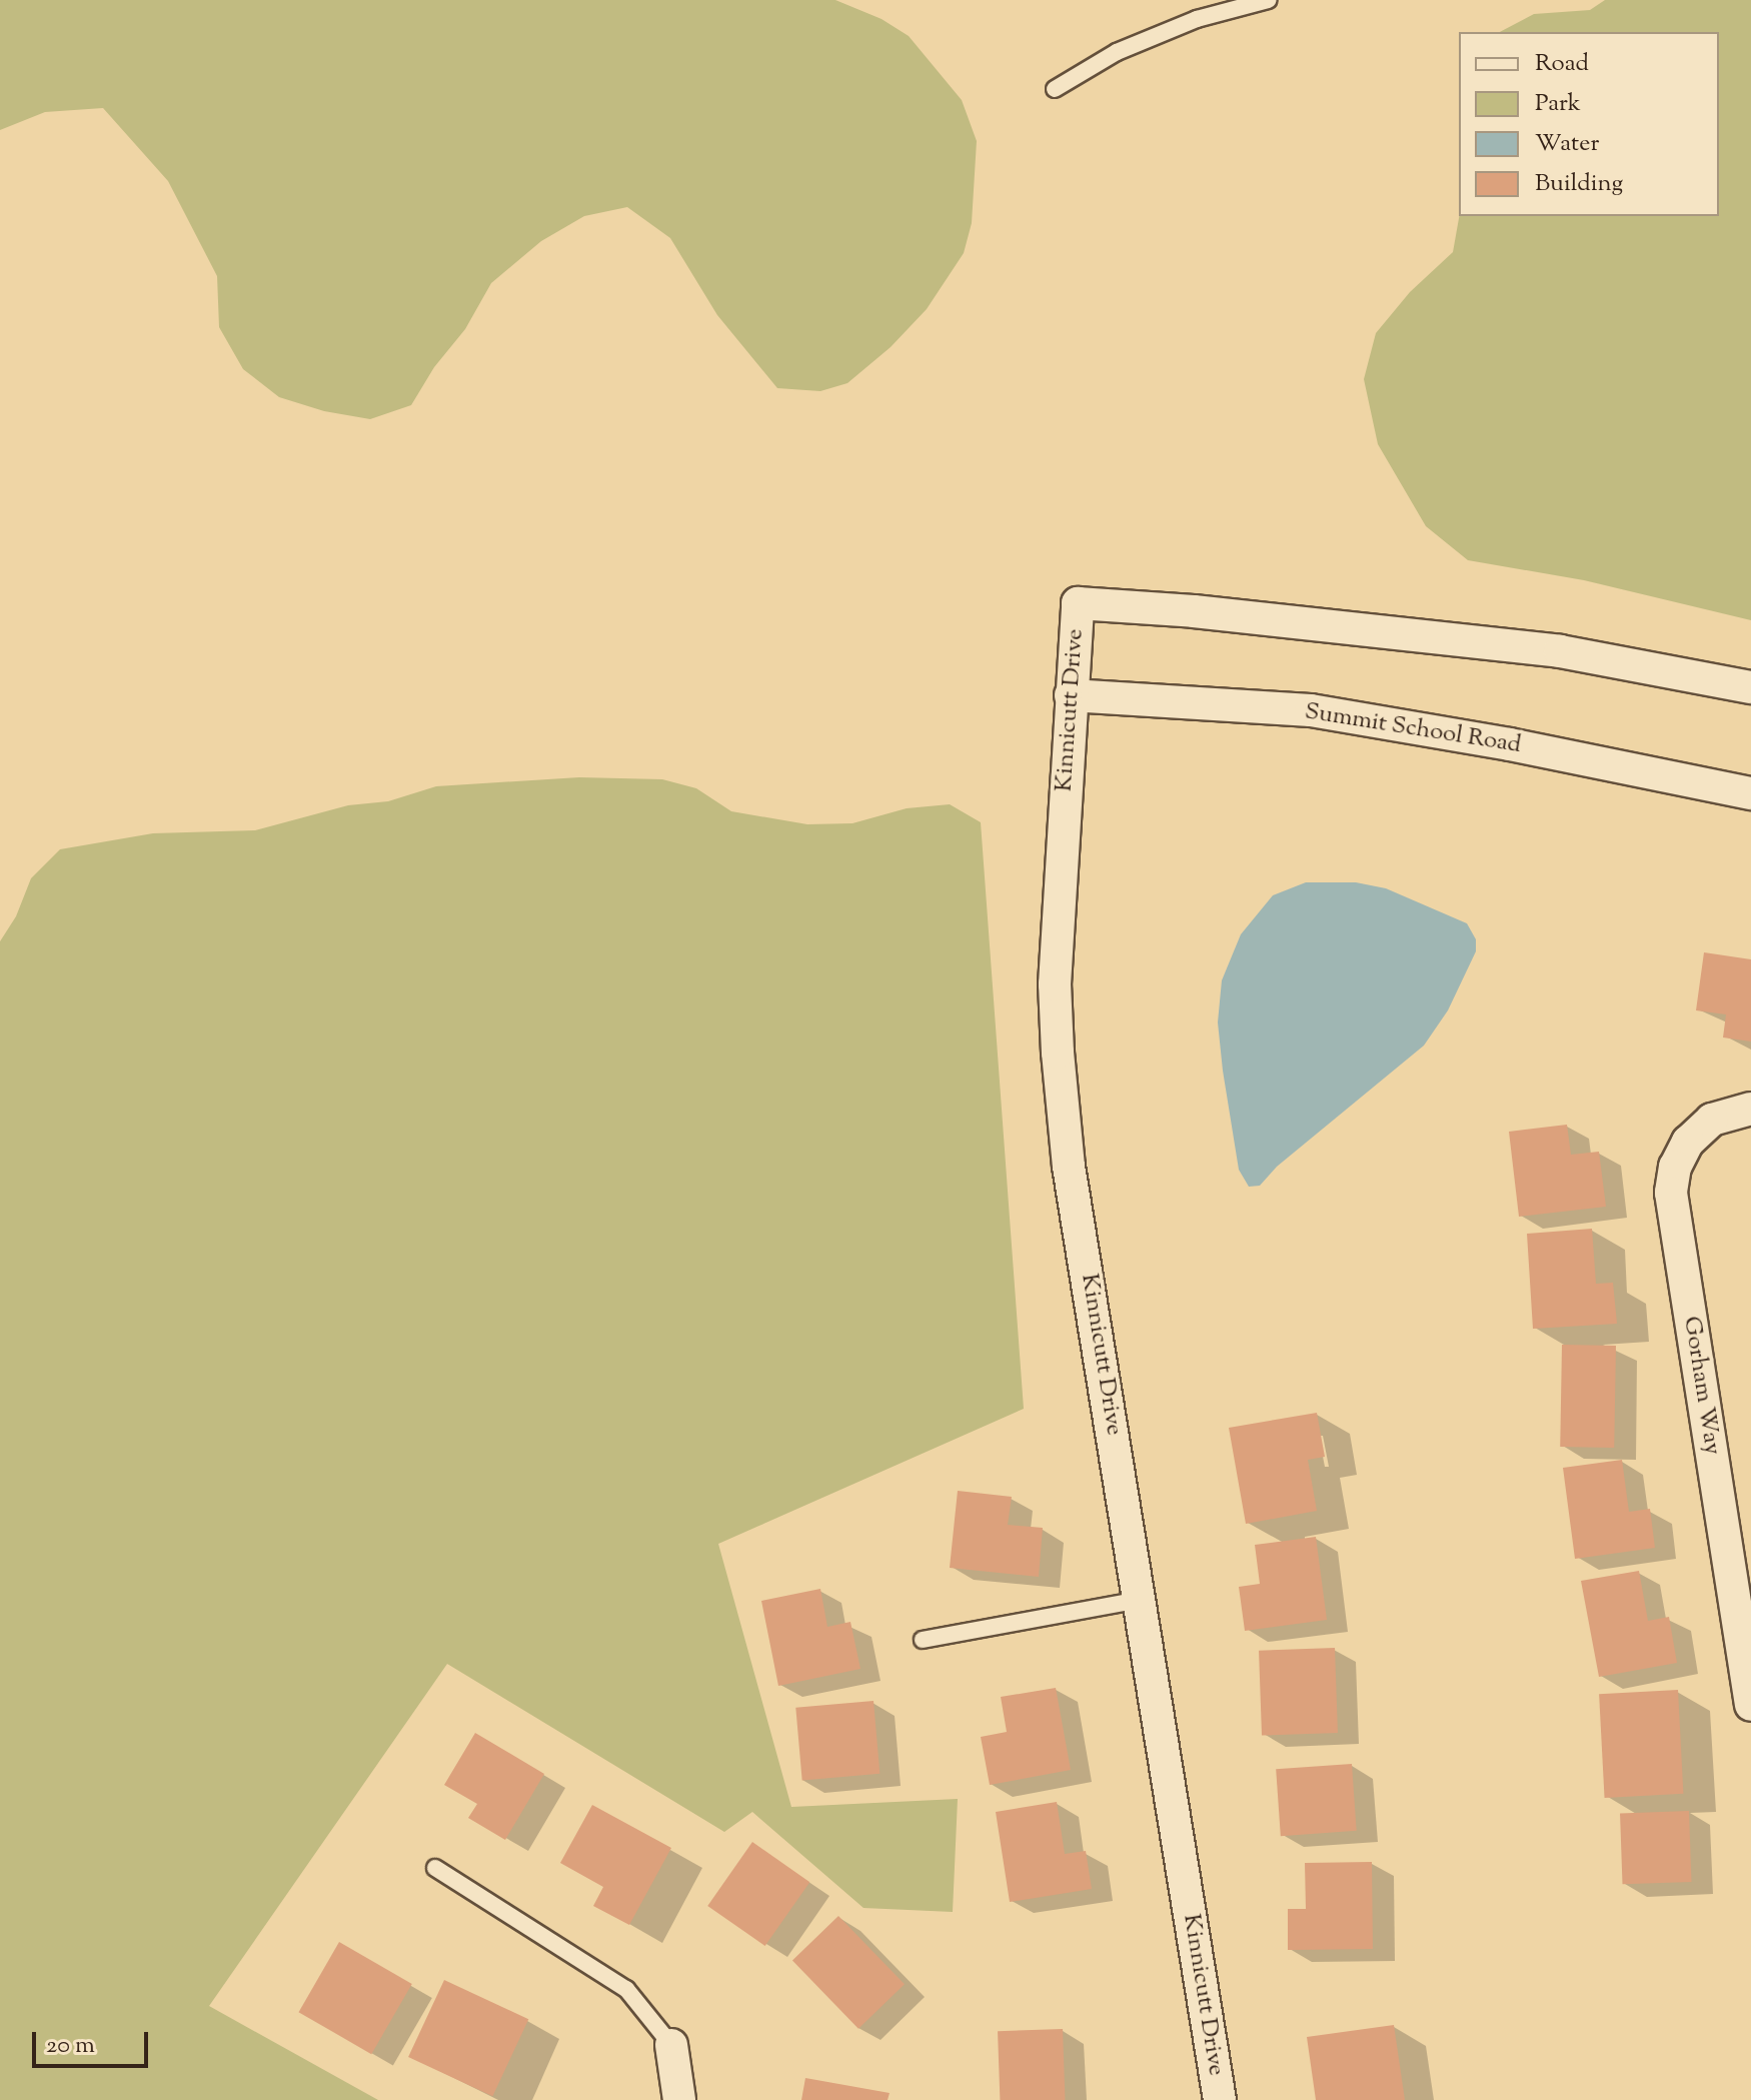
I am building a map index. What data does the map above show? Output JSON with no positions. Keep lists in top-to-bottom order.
{
  "streets": {
    "street": ["Kinnicutt Drive", "Summit School Road", "Gorham Way"]
  },
  "crossings": [
    ["Kinnicutt Drive", "Summit School Road"]
  ],
  "legend": [
    "Road",
    "Park",
    "Water",
    "Building"
  ],
  "scale_bar": "20 m"
}
